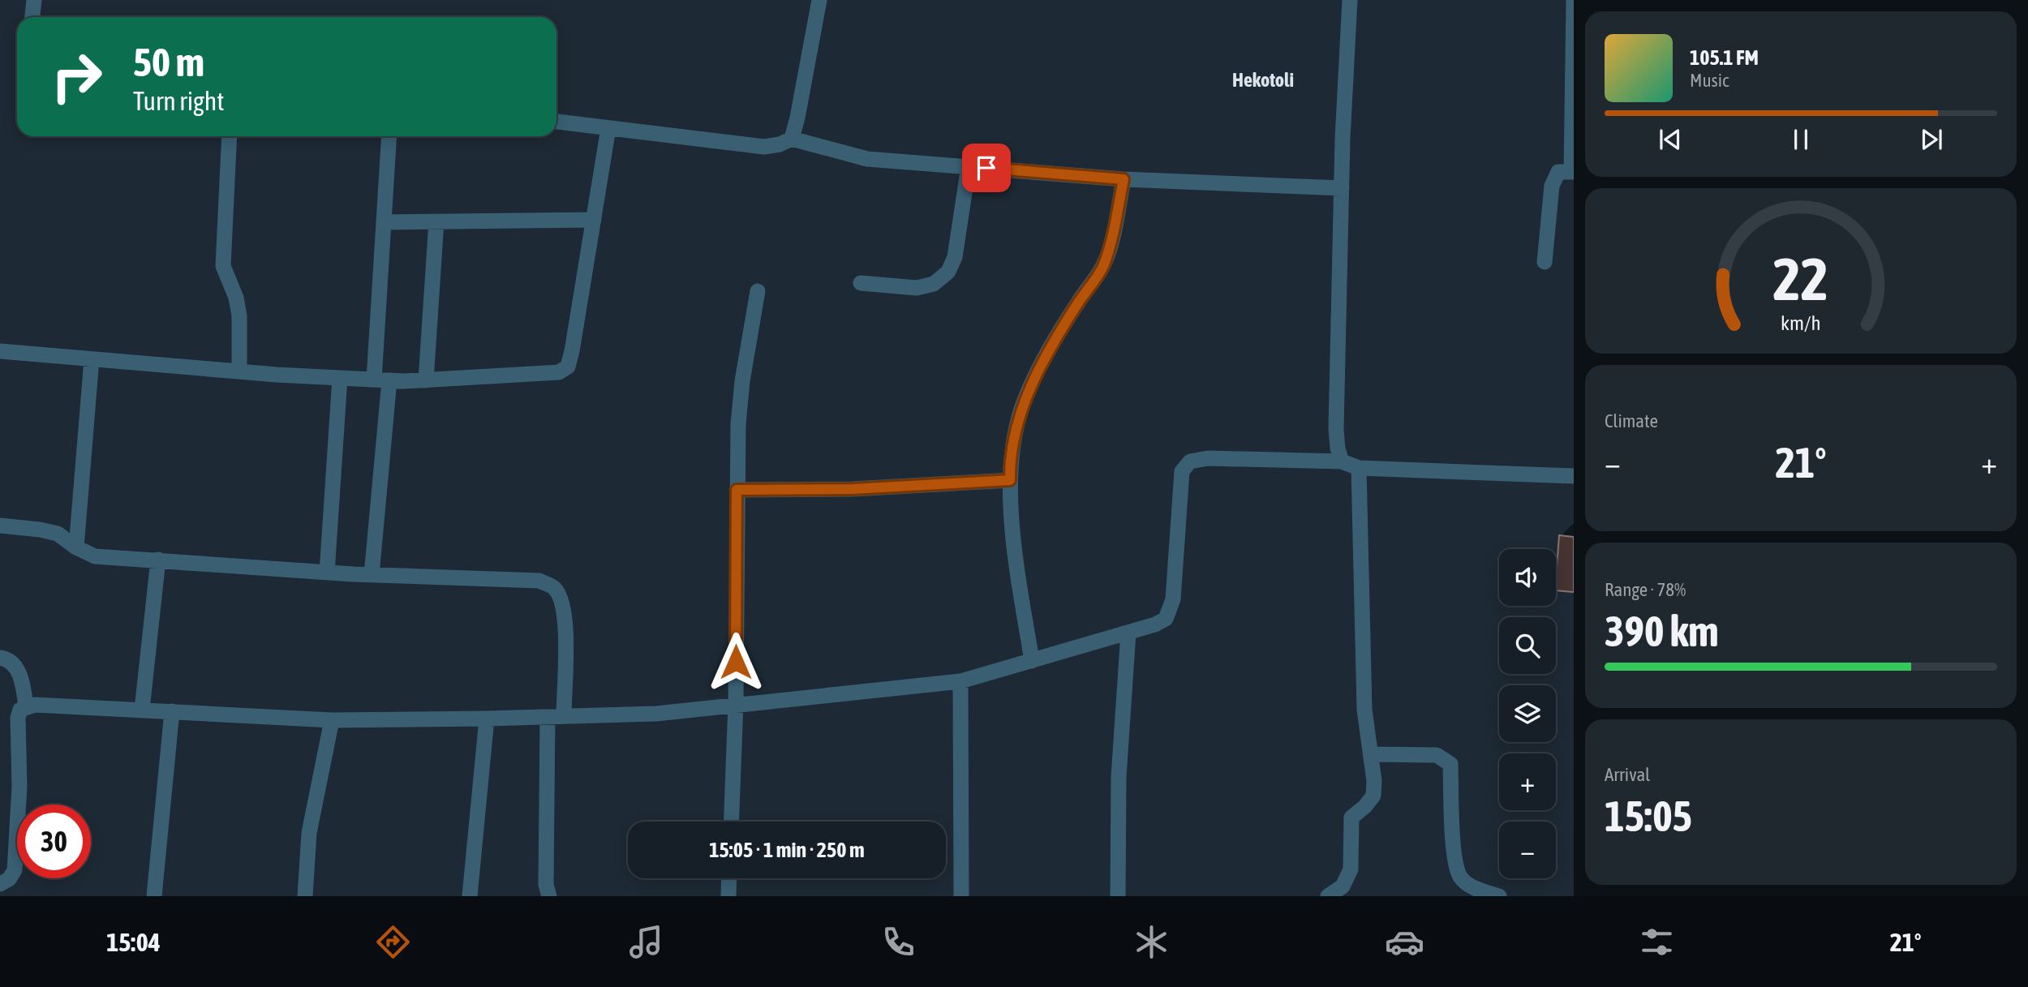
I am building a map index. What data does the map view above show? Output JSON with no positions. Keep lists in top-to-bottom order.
{
  "districts": ["Hekotoli"],
  "page": {
    "turn": ["50 m", "Turn right"],
    "song": ["105.1 FM", "Music"],
    "tile": [
      "Climate",
      ["Range · 78%", "390 km"],
      ["Arrival", "15:05"]
    ],
    "heat": ["−", "21°", "+"],
    "map_buttons": ["+", "−"],
    "limit": "30",
    "trip": "15:05 · 1 min · 250 m",
    "tabs": ["15:04", "21°"],
    "gauge": ["22", "km/h"]
  }
}
